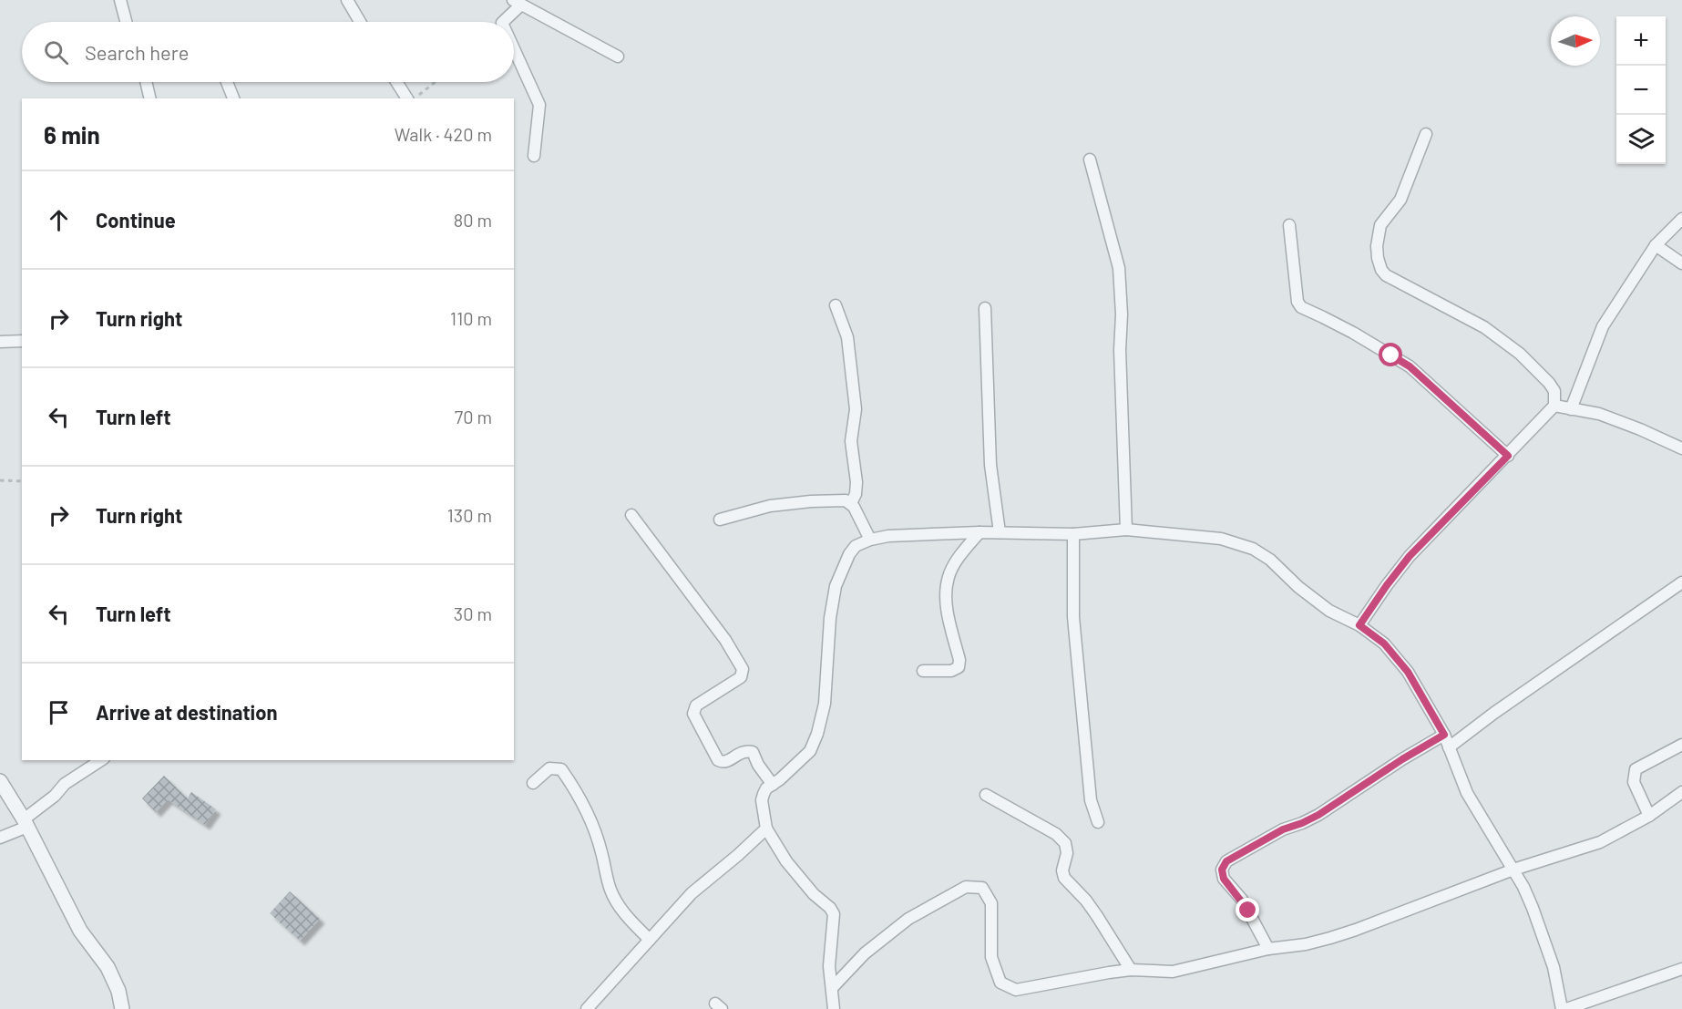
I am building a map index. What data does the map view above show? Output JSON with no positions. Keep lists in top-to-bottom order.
{
  "north": "right",
  "page": {
    "map_buttons": ["+", "−"],
    "search": "Search here",
    "heading": ["6 min", "Walk · 420 m"],
    "list": [
      ["Continue", "80 m"],
      ["Turn right", "110 m"],
      ["Turn left", "70 m"],
      ["Turn right", "130 m"],
      ["Turn left", "30 m"],
      "Arrive at destination"
    ]
  }
}
